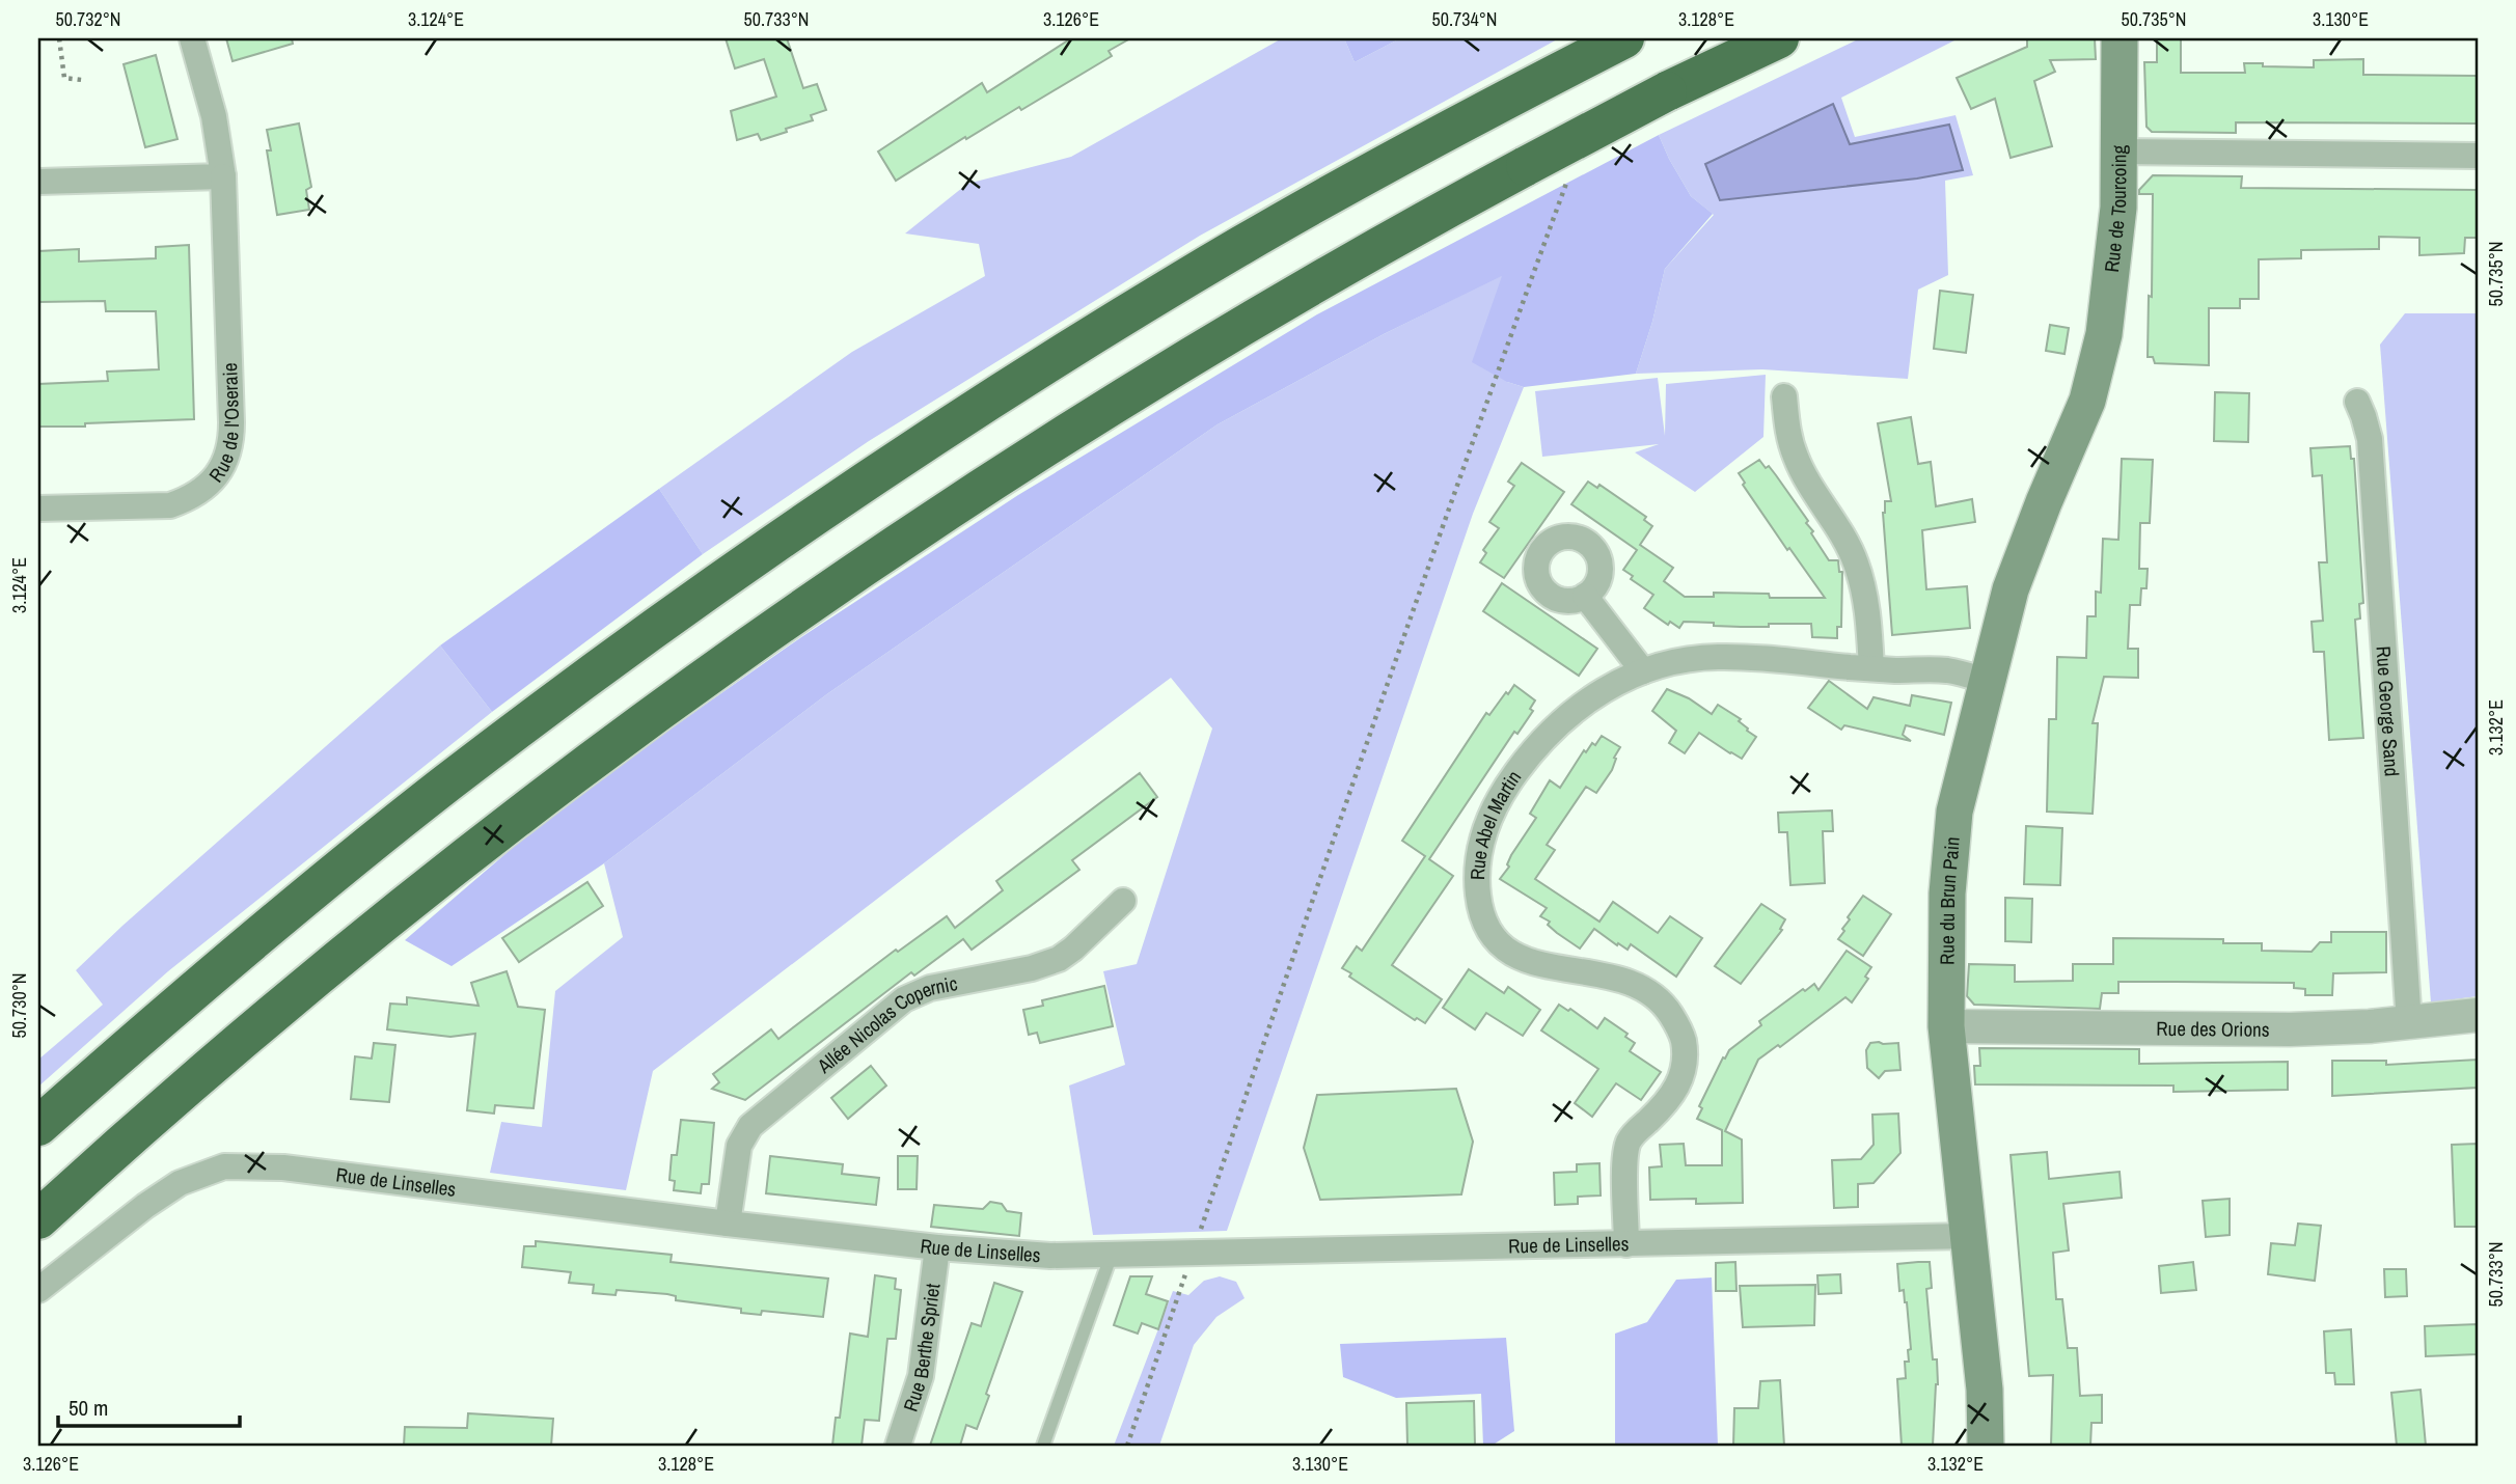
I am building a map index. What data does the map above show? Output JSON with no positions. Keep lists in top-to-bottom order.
{
  "streets": {
    "main road": ["Rue de Tourcoing", "Rue du Brun Pain"],
    "street": [
      "Rue de l'Oseraie",
      "Rue George Sand",
      "Rue Abel Martin",
      "Allée Nicolas Copernic",
      "Rue des Orions",
      "Rue de Linselles",
      "Rue Berthe Spriet"
    ]
  },
  "crossings": [
    ["Rue de Tourcoing", "Rue du Brun Pain"],
    ["Rue George Sand", "Rue des Orions"],
    ["Rue Abel Martin", "Rue du Brun Pain"],
    ["Rue Abel Martin", "Rue de Linselles"],
    ["Rue du Brun Pain", "Rue des Orions"],
    ["Rue du Brun Pain", "Rue de Linselles"],
    ["Allée Nicolas Copernic", "Rue de Linselles"],
    ["Rue de Linselles", "Rue Berthe Spriet"]
  ],
  "scale_bar": "50 m",
  "coordinates": [
    "50.732°N",
    "3.124°E",
    "50.733°N",
    "3.126°E",
    "50.734°N",
    "3.128°E",
    "50.735°N",
    "3.130°E",
    "3.132°E",
    "50.730°N"
  ]
}
